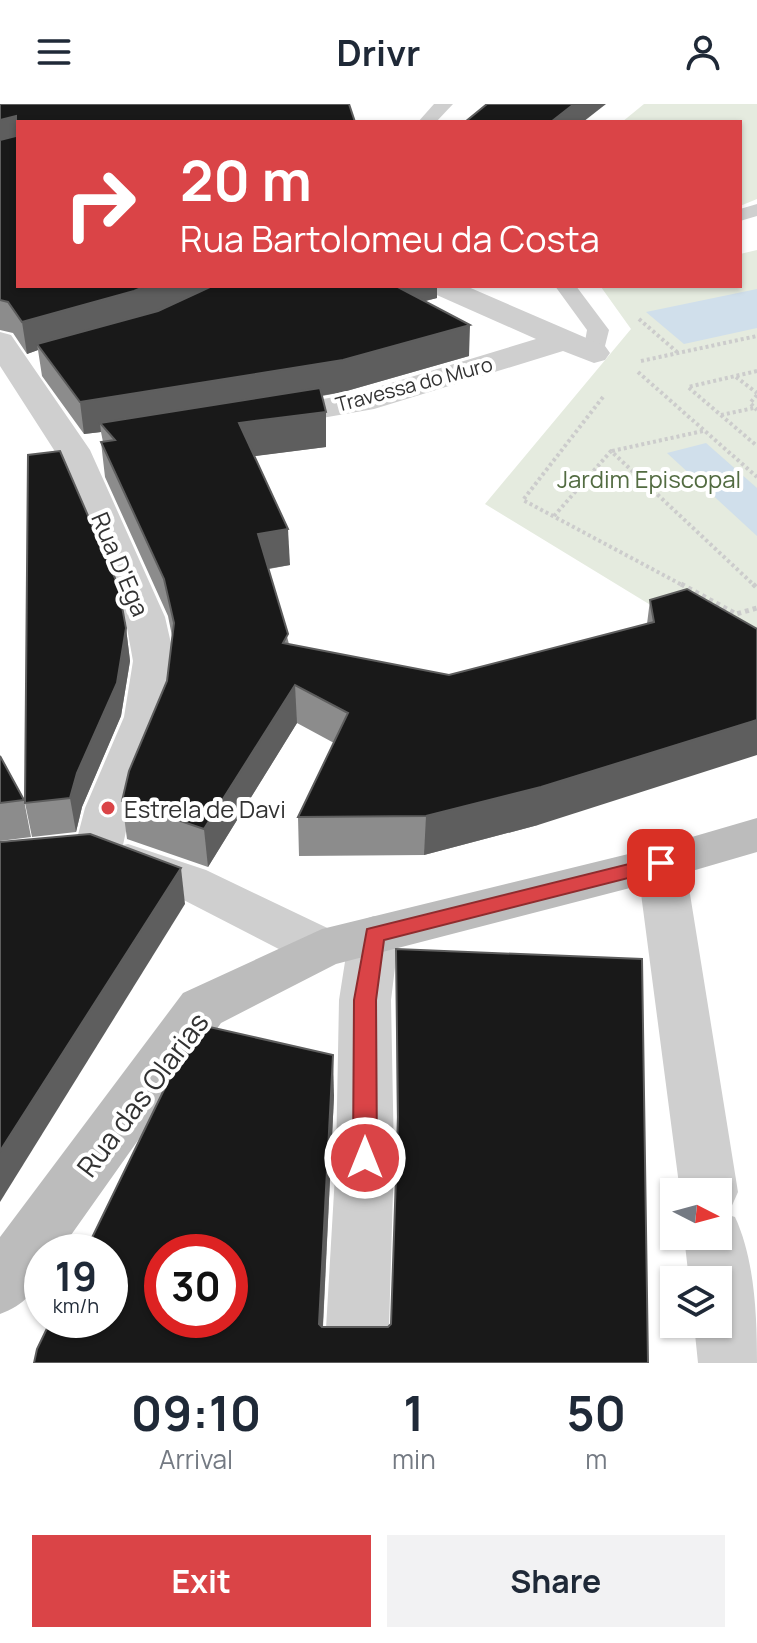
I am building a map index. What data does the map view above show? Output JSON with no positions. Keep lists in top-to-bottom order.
{
  "streets": {
    "main road": ["Rua das Olarias"],
    "street": ["Travessa do Muro", "Rua D'Ega"]
  },
  "crossings": [
    ["Rua D'Ega", "Rua das Olarias"]
  ],
  "parks": ["Jardim Episcopal"],
  "places": ["Estrela de Davi"],
  "north": "right",
  "page": {
    "header": "Drivr",
    "turn": ["20 m", "Rua Bartolomeu da Costa"],
    "speed": "19 km/h",
    "limit": "30",
    "eta": [
      "09:10",
      "Arrival",
      "1",
      "min",
      "50",
      "m"
    ],
    "buttons": ["Exit", "Share"]
  }
}
